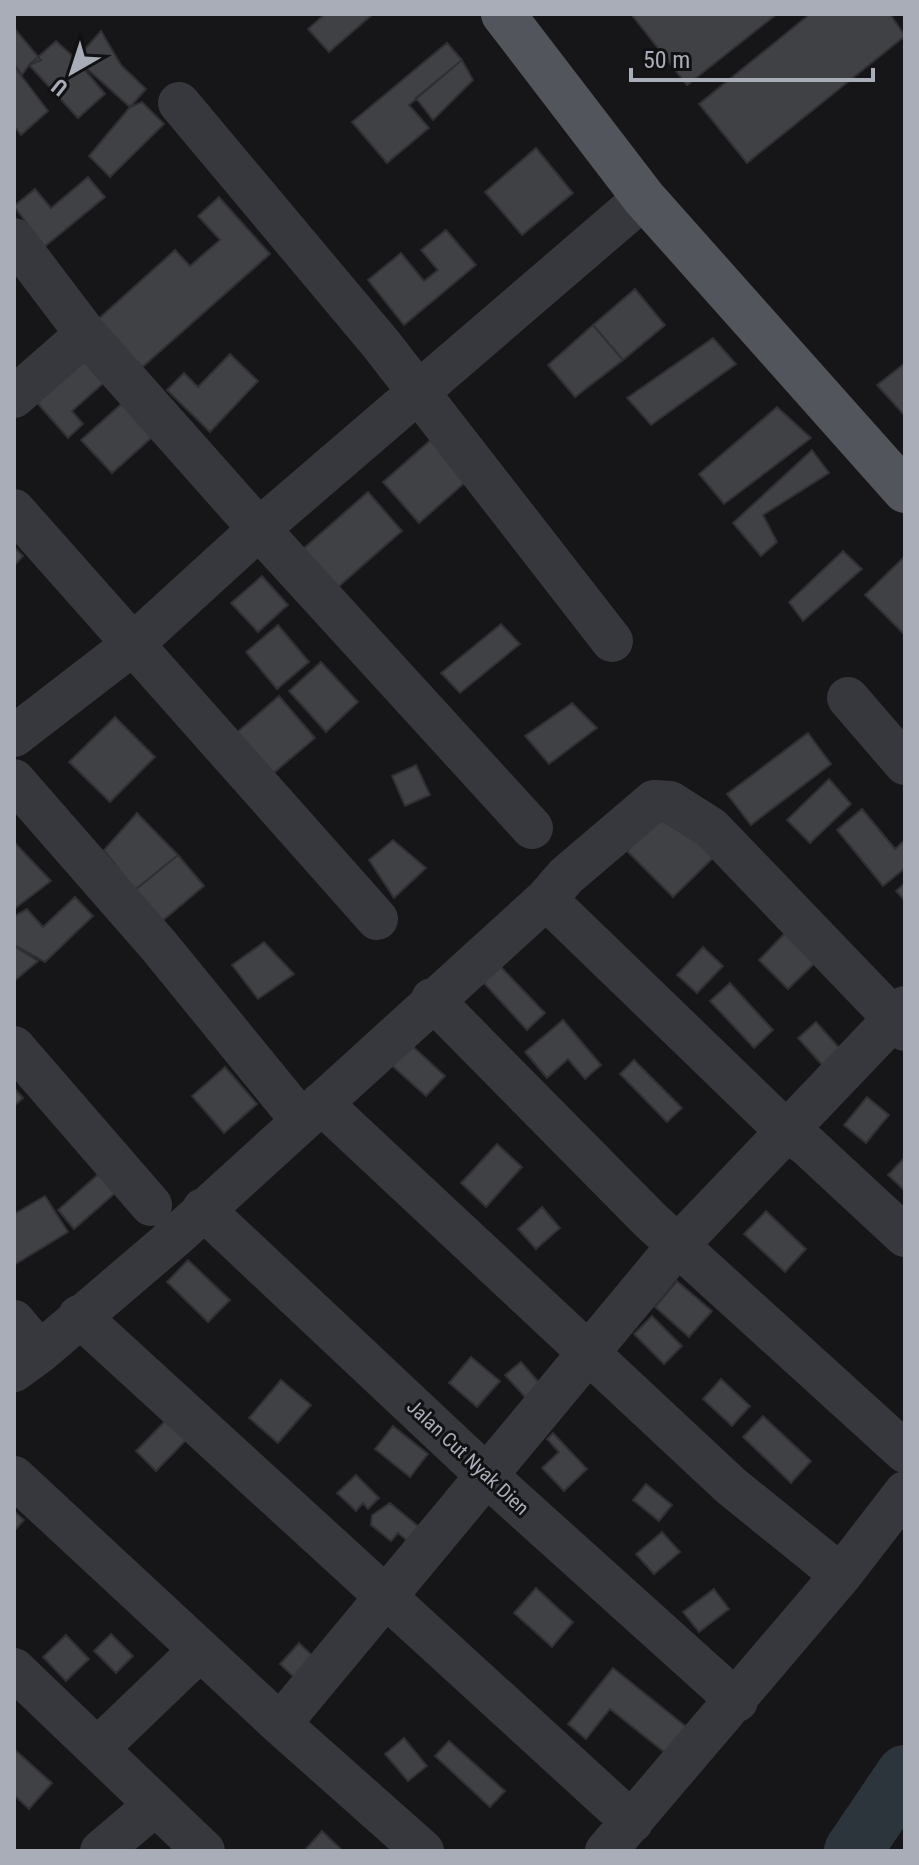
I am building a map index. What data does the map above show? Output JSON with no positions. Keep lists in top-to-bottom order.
{
  "streets": {
    "street": ["Jalan Cut Nyak Dien"]
  },
  "scale_bar": "50 m",
  "north": "bottom left"
}
